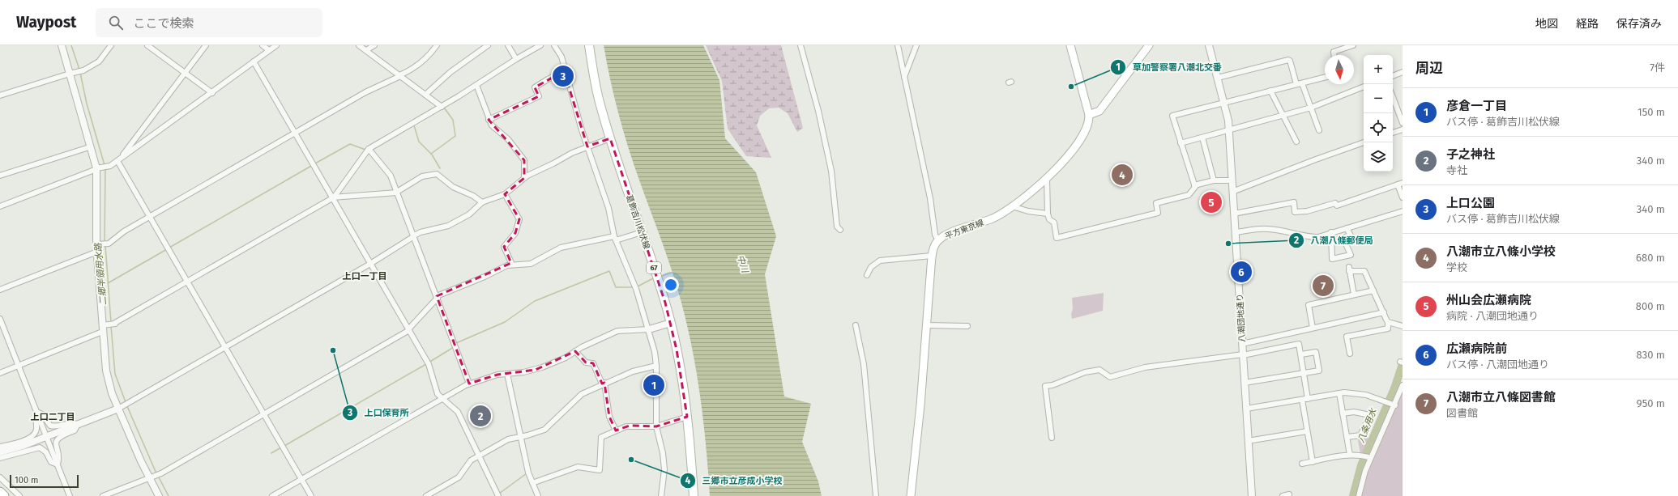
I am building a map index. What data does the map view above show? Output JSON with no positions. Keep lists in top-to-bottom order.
{
  "streets": {
    "main road": ["葛飾吉川松伏線", "平方東京線", "67"],
    "street": ["八潮団地通り"]
  },
  "districts": ["上口一丁目", "上口二丁目"],
  "water": ["中川", "二郷半領用水路", "八条用水"],
  "places": [
    "草加警察署八潮北交番",
    "八潮八條郵便局",
    "上口保育所",
    "三郷市立彦成小学校"
  ],
  "scale_bar": "100 m",
  "north": "bottom",
  "page": {
    "header": "Waypost",
    "search": "ここで検索",
    "nav": ["地図", "経路", "保存済み"],
    "heading": ["周辺", "7件"],
    "map_buttons": ["+", "−"],
    "pins": [
      "3",
      "4",
      "5",
      "6",
      "7",
      "1",
      "2"
    ],
    "list": [
      {
        "mark": "1",
        "name": "彦倉一丁目",
        "note": "バス停 · 葛飾吉川松伏線",
        "value": "150 m"
      },
      {
        "mark": "2",
        "name": "子之神社",
        "note": "寺社",
        "value": "340 m"
      },
      {
        "mark": "3",
        "name": "上口公園",
        "note": "バス停 · 葛飾吉川松伏線",
        "value": "340 m"
      },
      {
        "mark": "4",
        "name": "八潮市立八條小学校",
        "note": "学校",
        "value": "680 m"
      },
      {
        "mark": "5",
        "name": "州山会広瀬病院",
        "note": "病院 · 八潮団地通り",
        "value": "800 m"
      },
      {
        "mark": "6",
        "name": "広瀬病院前",
        "note": "バス停 · 八潮団地通り",
        "value": "830 m"
      },
      {
        "mark": "7",
        "name": "八潮市立八條図書館",
        "note": "図書館",
        "value": "950 m"
      }
    ],
    "scale": "100 m"
  }
}
